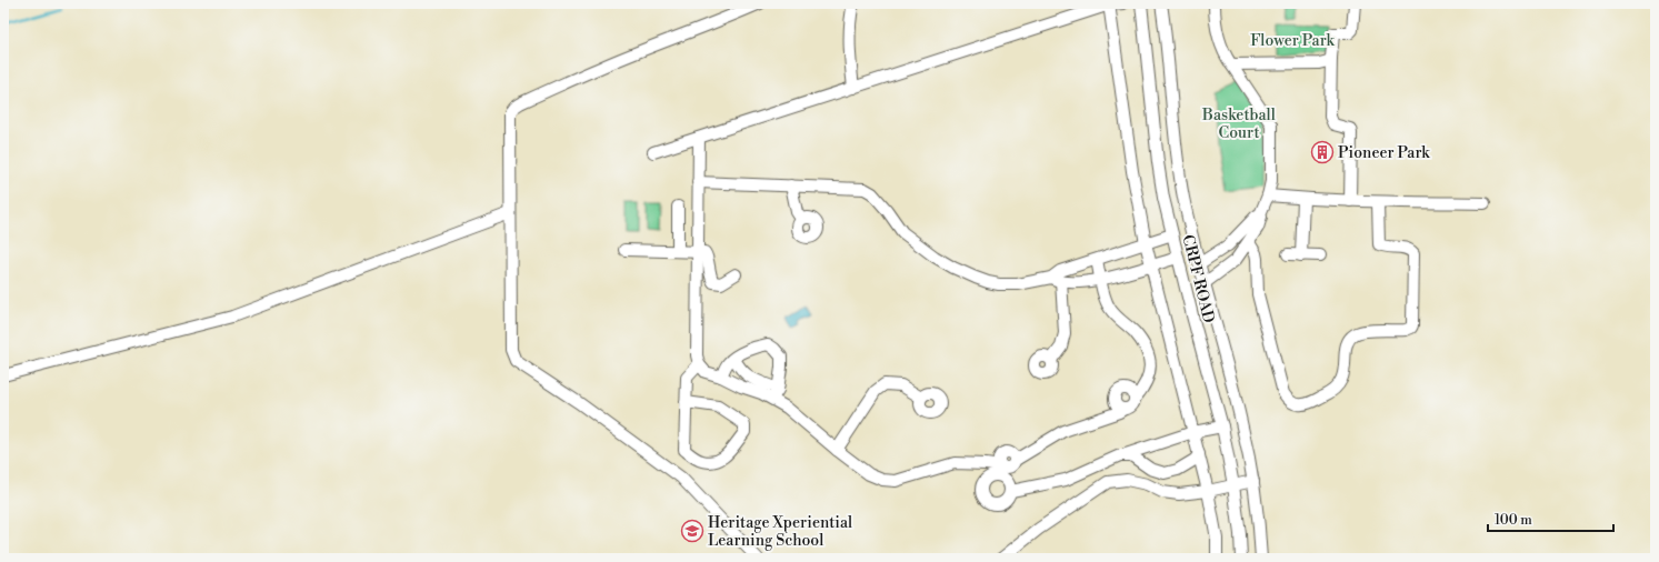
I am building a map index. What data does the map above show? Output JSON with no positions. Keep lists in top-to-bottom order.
{
  "streets": {
    "street": ["CRPF ROAD"]
  },
  "parks": ["Flower Park", "Basketball Court"],
  "places": {
    "building": ["Pioneer Park"],
    "school or university": ["Heritage Xperiential Learning School"]
  },
  "scale_bar": "100 m"
}
